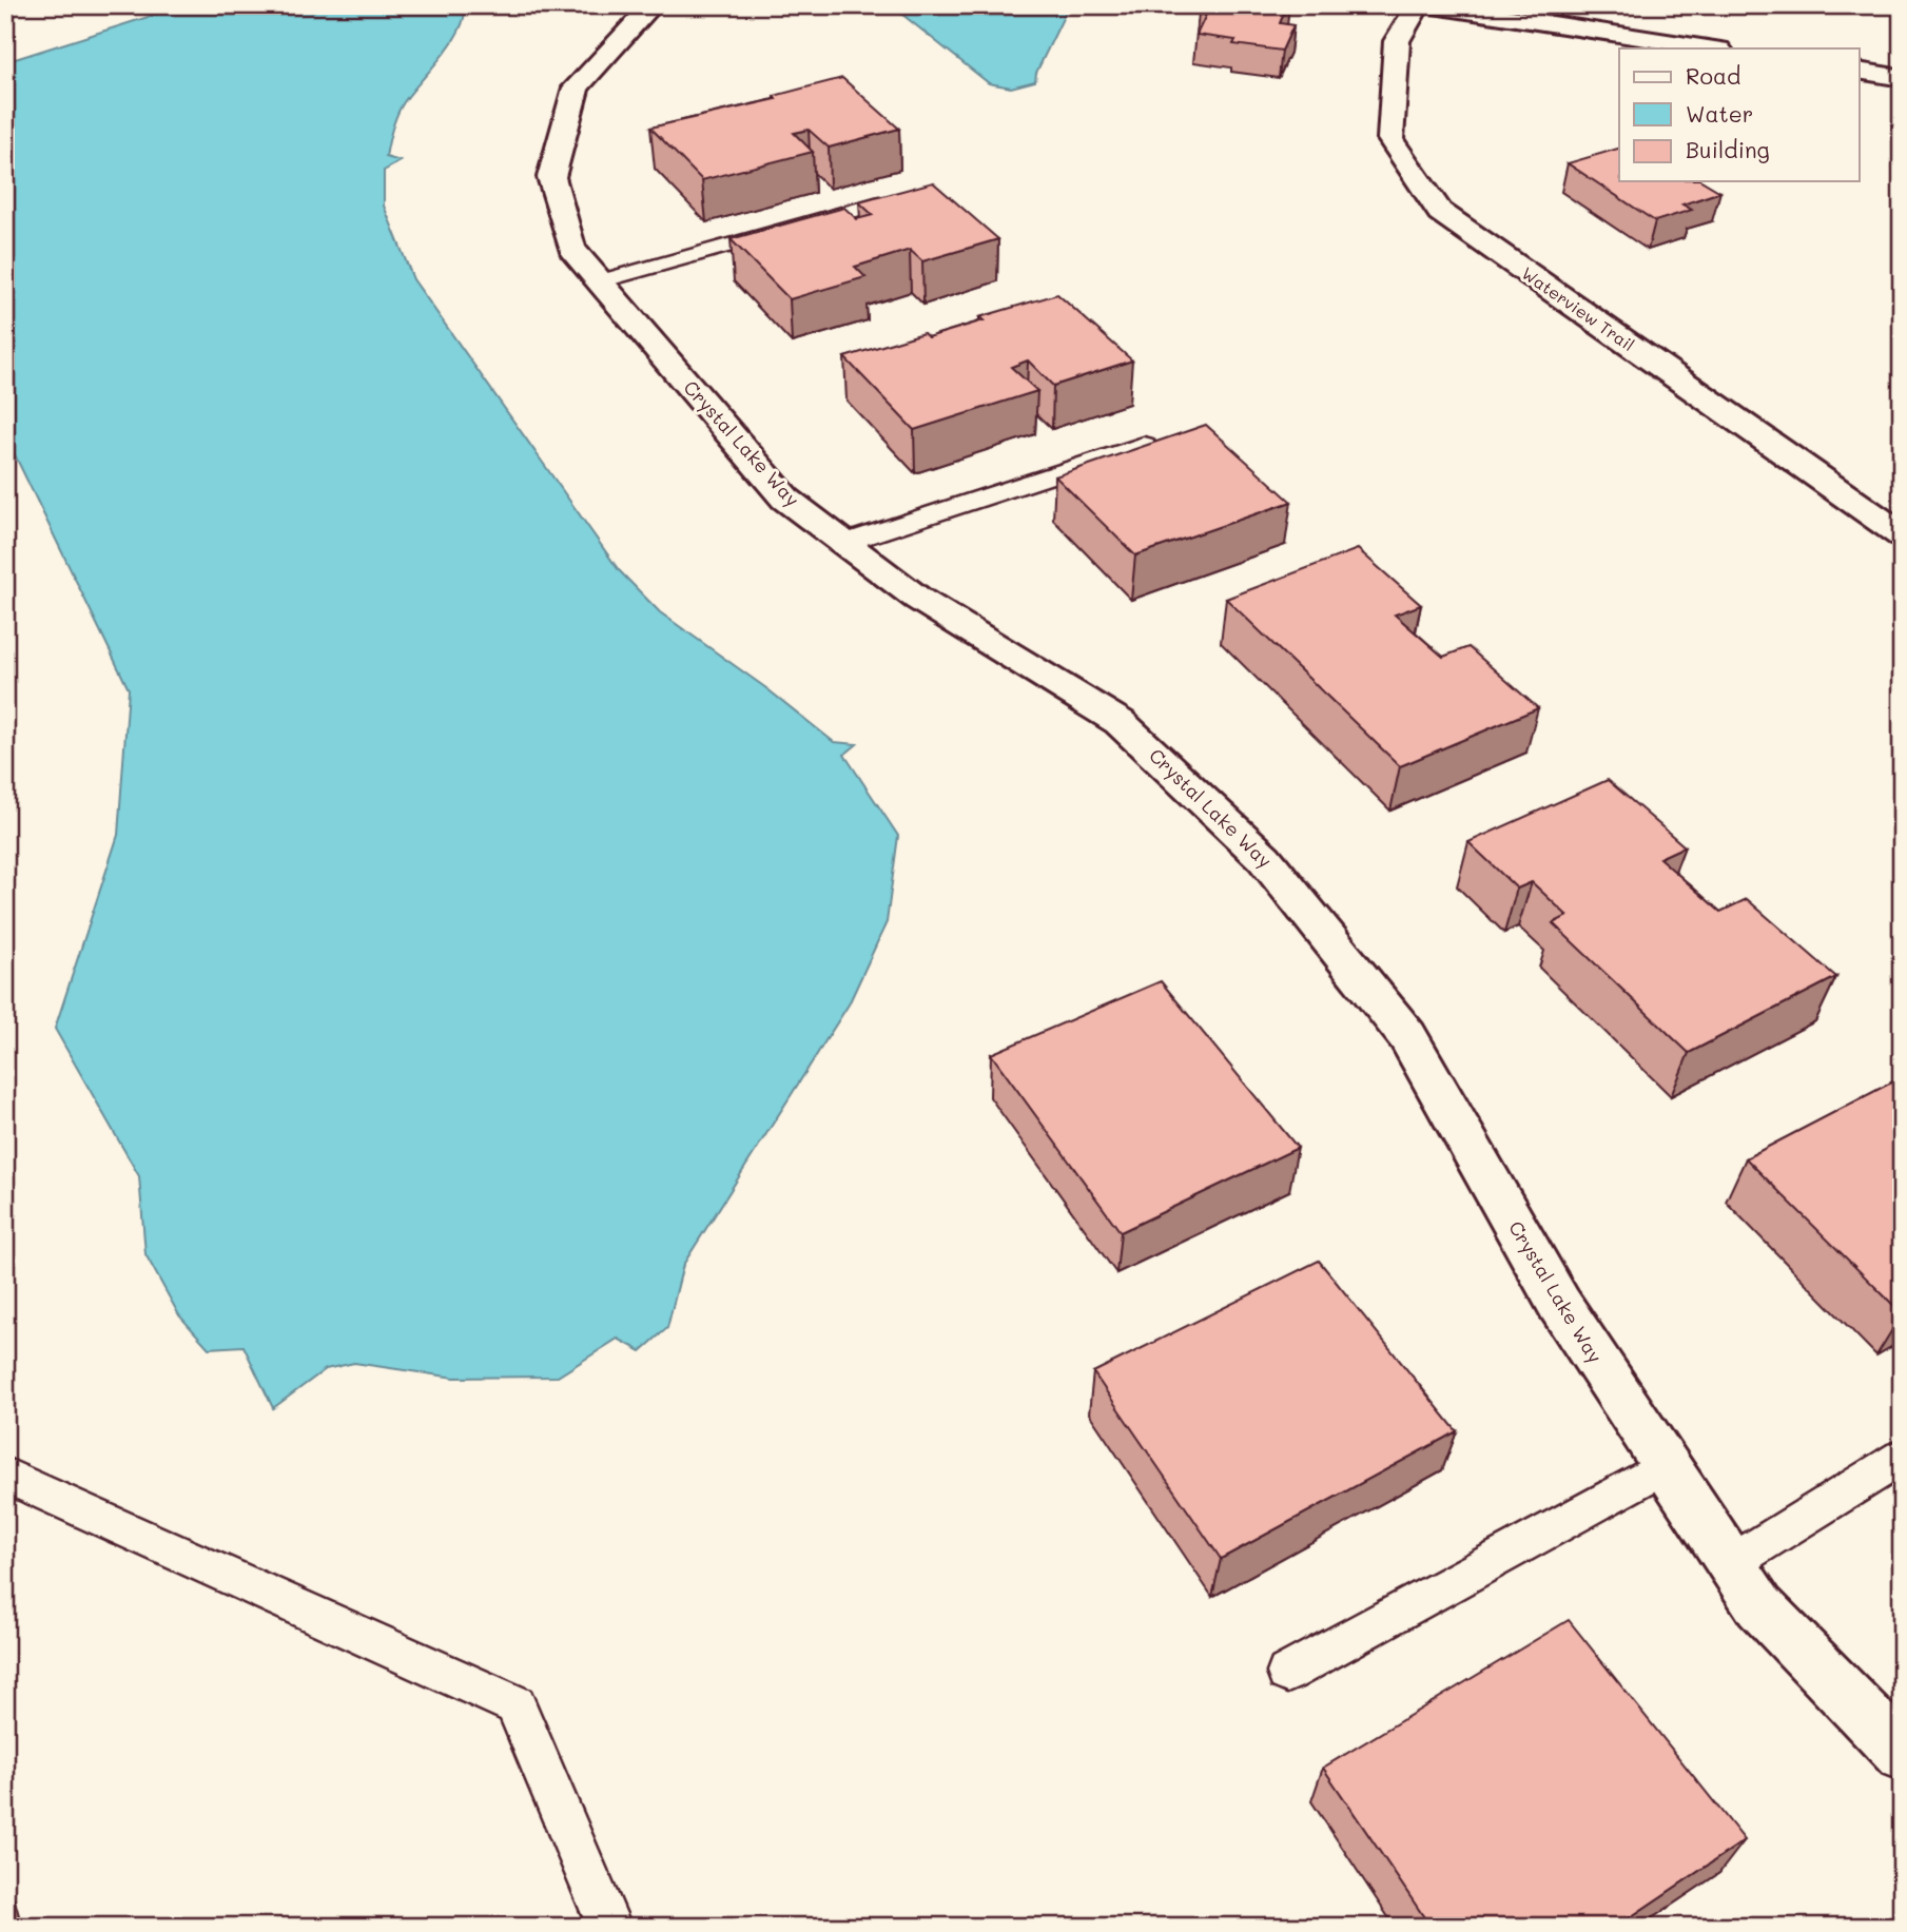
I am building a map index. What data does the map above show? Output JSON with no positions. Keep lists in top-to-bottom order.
{
  "streets": {
    "street": ["Waterview Trail", "Crystal Lake Way"]
  },
  "legend": ["Road", "Water", "Building"]
}
